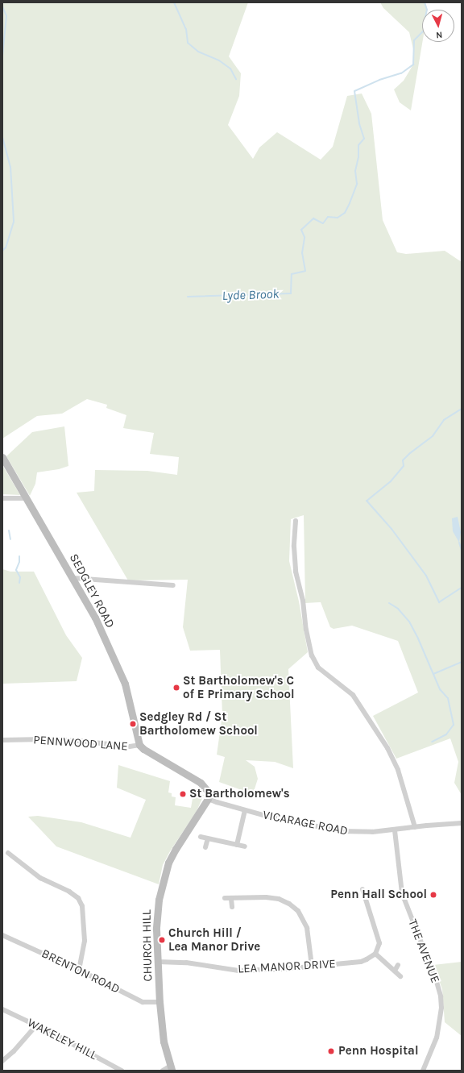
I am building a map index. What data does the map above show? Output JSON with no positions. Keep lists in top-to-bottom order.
{
  "streets": {
    "street": [
      "SEDGLEY ROAD",
      "PENNWOOD LANE",
      "VICARAGE ROAD",
      "CHURCH HILL",
      "THE AVENUE",
      "LEA MANOR DRIVE",
      "BRENTON ROAD",
      "WAKELEY HILL"
    ]
  },
  "crossings": [
    ["SEDGLEY ROAD", "PENNWOOD LANE"],
    ["VICARAGE ROAD", "CHURCH HILL"],
    ["VICARAGE ROAD", "THE AVENUE"],
    ["CHURCH HILL", "LEA MANOR DRIVE"],
    ["CHURCH HILL", "BRENTON ROAD"]
  ],
  "water": ["Lyde Brook"],
  "places": [
    "St Bartholomew's C of E Primary School",
    "Sedgley Rd / St Bartholomew School",
    "St Bartholomew's",
    "Penn Hall School",
    "Church Hill / Lea Manor Drive",
    "Penn Hospital"
  ],
  "north": "bottom"
}
